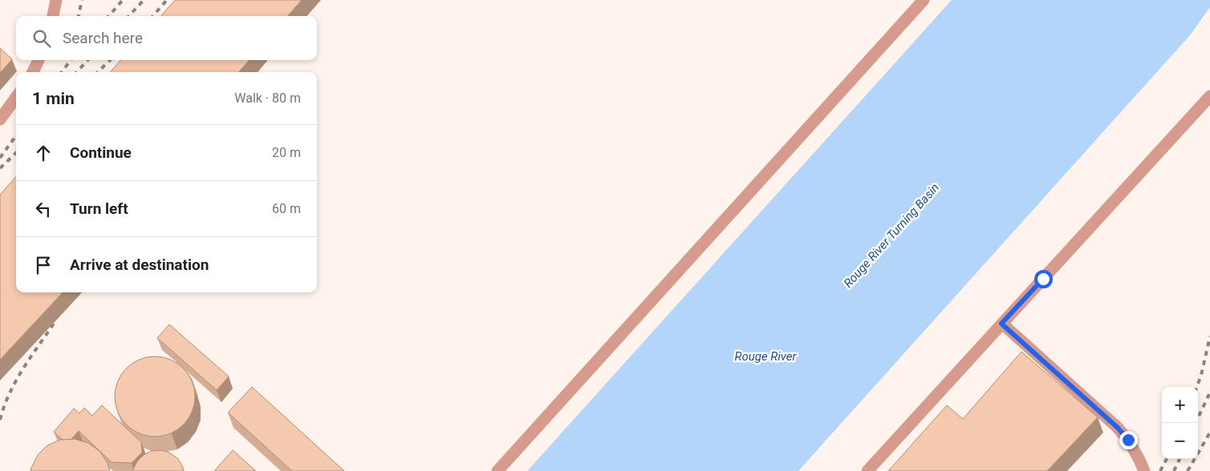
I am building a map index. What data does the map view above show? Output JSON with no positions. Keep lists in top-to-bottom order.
{
  "water": ["Rouge River Turning Basin", "Rouge River"],
  "page": {
    "search": "Search here",
    "heading": ["1 min", "Walk · 80 m"],
    "list": [
      ["Continue", "20 m"],
      ["Turn left", "60 m"],
      "Arrive at destination"
    ],
    "map_buttons": ["+", "−"]
  }
}
